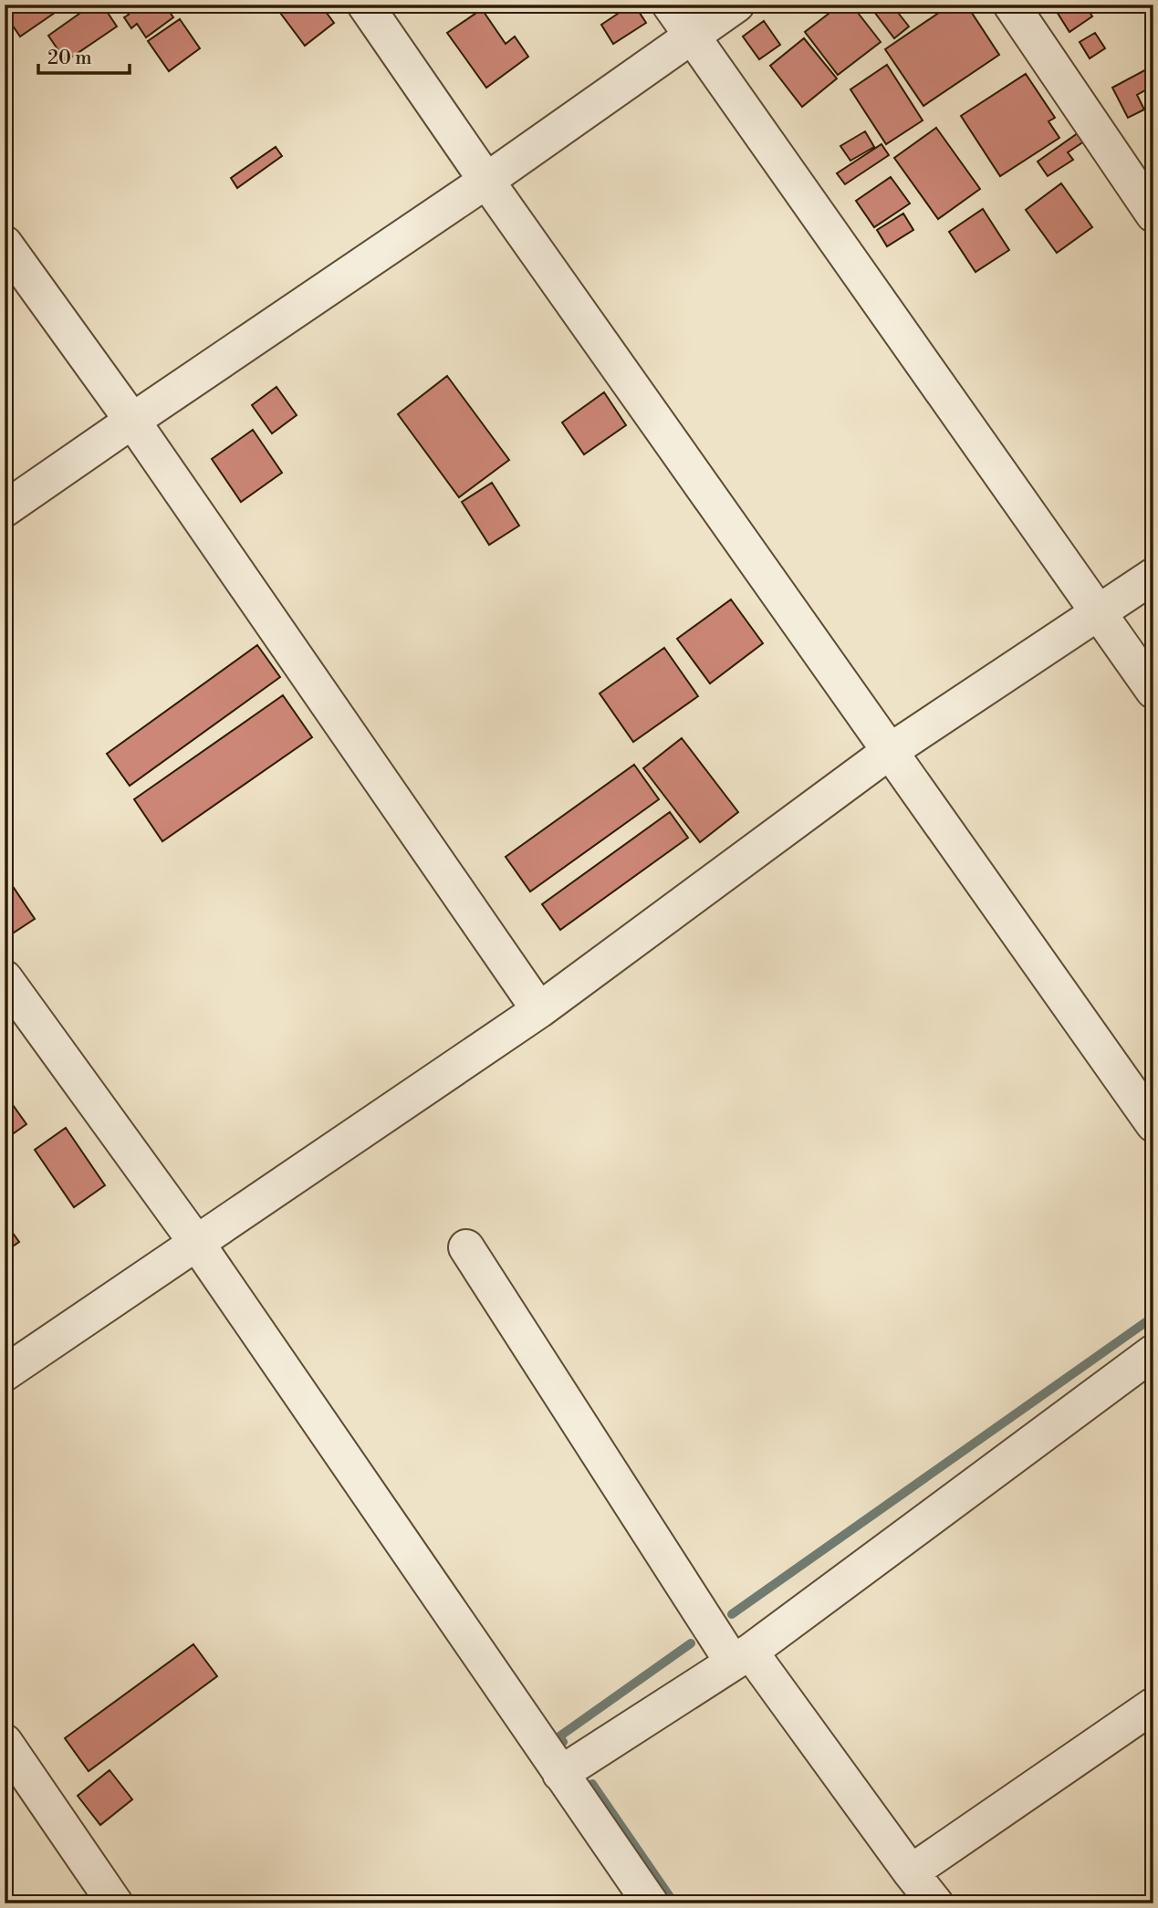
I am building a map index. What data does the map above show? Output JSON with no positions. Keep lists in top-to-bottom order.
{
  "scale_bar": "20 m"
}
